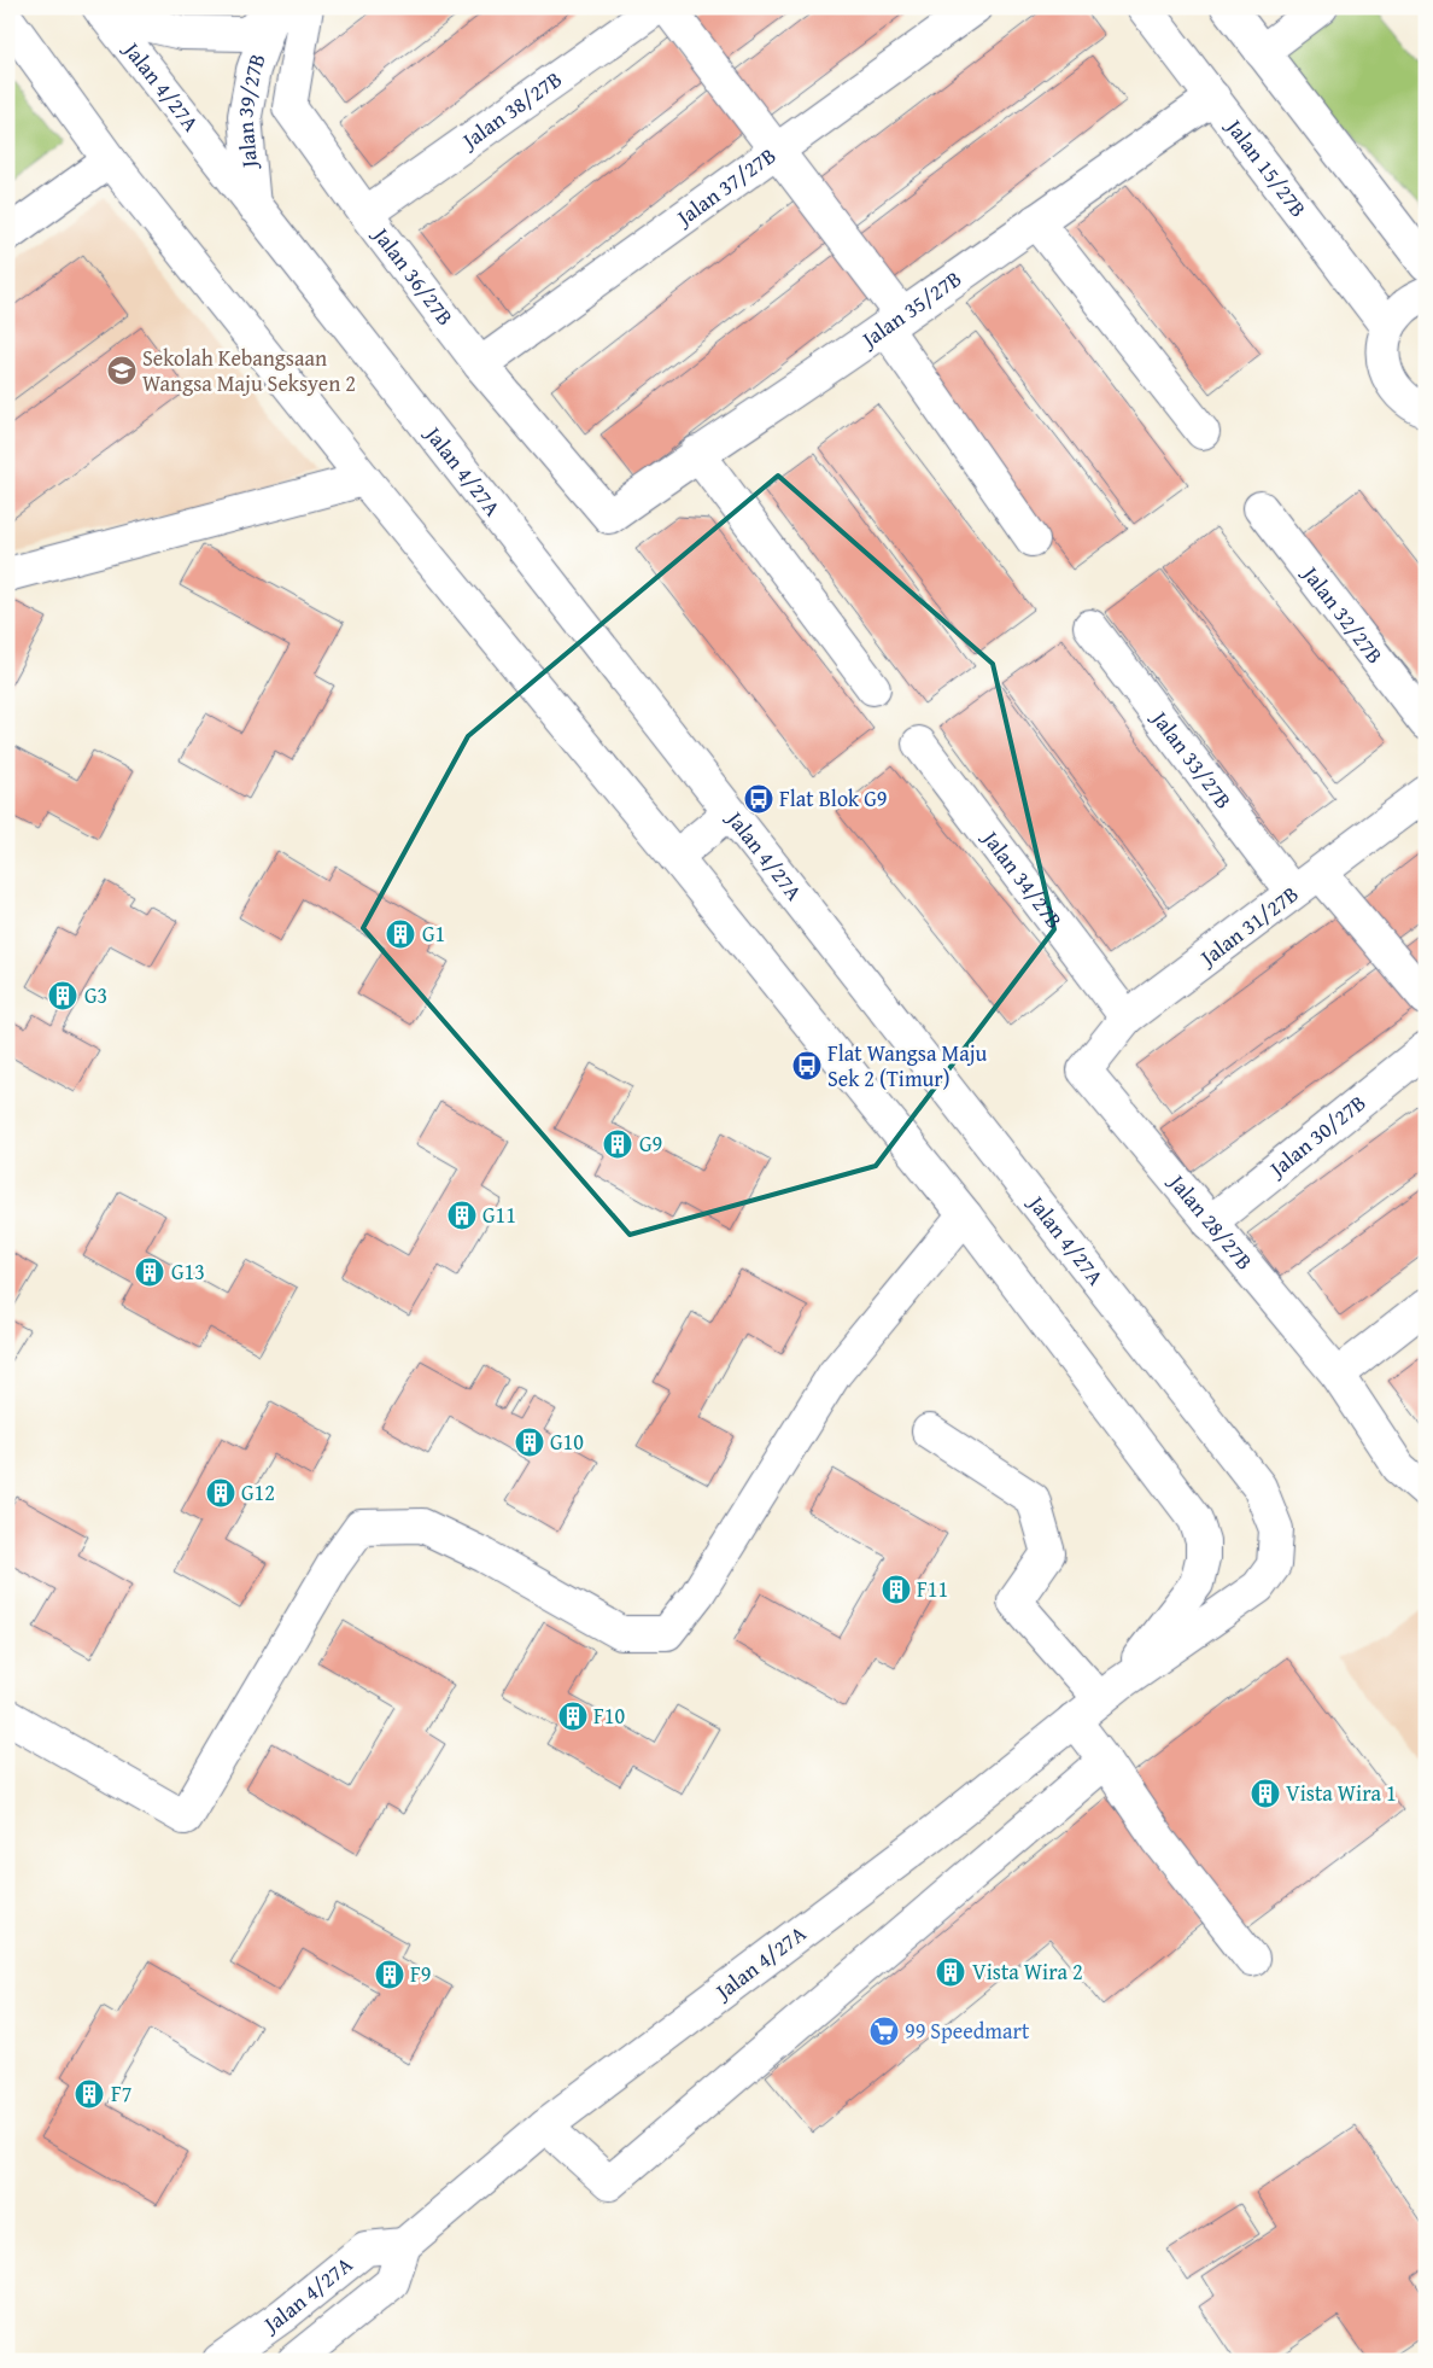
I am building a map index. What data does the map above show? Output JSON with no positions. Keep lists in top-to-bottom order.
{
  "streets": {
    "street": [
      "Jalan 4/27A",
      "Jalan 39/27B",
      "Jalan 38/27B",
      "Jalan 15/27B",
      "Jalan 37/27B",
      "Jalan 36/27B",
      "Jalan 35/27B",
      "Jalan 32/27B",
      "Jalan 33/27B",
      "Jalan 34/27B",
      "Jalan 31/27B",
      "Jalan 30/27B",
      "Jalan 28/27B"
    ]
  },
  "crossings": [
    ["Jalan 4/27A", "Jalan 39/27B"],
    ["Jalan 38/27B", "Jalan 36/27B"],
    ["Jalan 15/27B", "Jalan 35/27B"],
    ["Jalan 37/27B", "Jalan 36/27B"],
    ["Jalan 36/27B", "Jalan 35/27B"],
    ["Jalan 33/27B", "Jalan 31/27B"],
    ["Jalan 34/27B", "Jalan 31/27B"],
    ["Jalan 31/27B", "Jalan 28/27B"],
    ["Jalan 30/27B", "Jalan 28/27B"]
  ],
  "places": {
    "school or university": ["Sekolah Kebangsaan Wangsa Maju Seksyen 2"],
    "bus stop": ["Flat Blok G9", "Flat Wangsa Maju Sek 2 (Timur)"],
    "building": [
      "G1",
      "G3",
      "G9",
      "G11",
      "G13",
      "G10",
      "G12",
      "F11",
      "F10",
      "Vista Wira 1",
      "Vista Wira 2",
      "F9",
      "F7"
    ],
    "supermarket": ["99 Speedmart"]
  }
}
